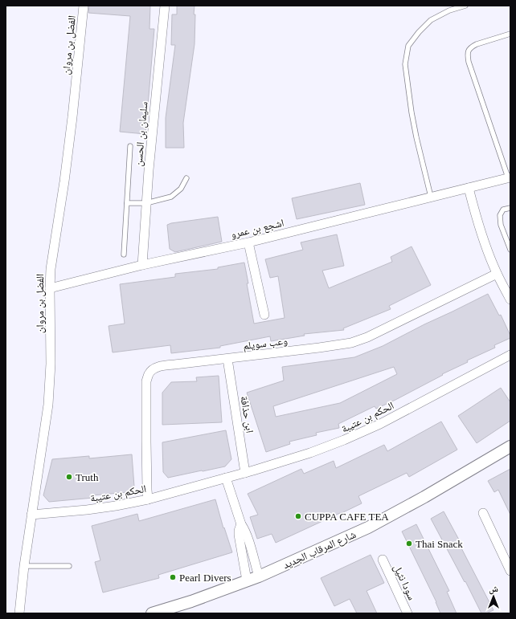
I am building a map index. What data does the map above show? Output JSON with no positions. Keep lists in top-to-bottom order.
{
  "streets": {
    "street": [
      "الفضل بن مروان",
      "سليمان بن الحسن",
      "اشجع بن عمرو",
      "وعب سويلم",
      "ابن حذافة",
      "الحكم بن عتيبة",
      "شارع المرقاب الجديد",
      "سودا نثيل"
    ]
  },
  "crossings": [
    ["الفضل بن مروان", "اشجع بن عمرو"],
    ["الفضل بن مروان", "الحكم بن عتيبة"],
    ["سليمان بن الحسن", "اشجع بن عمرو"],
    ["وعب سويلم", "ابن حذافة"],
    ["وعب سويلم", "الحكم بن عتيبة"],
    ["ابن حذافة", "الحكم بن عتيبة"]
  ],
  "places": [
    "Truth",
    "CUPPA CAFE TEA",
    "Thai Snack",
    "Pearl Divers"
  ],
  "north": "top"
}
